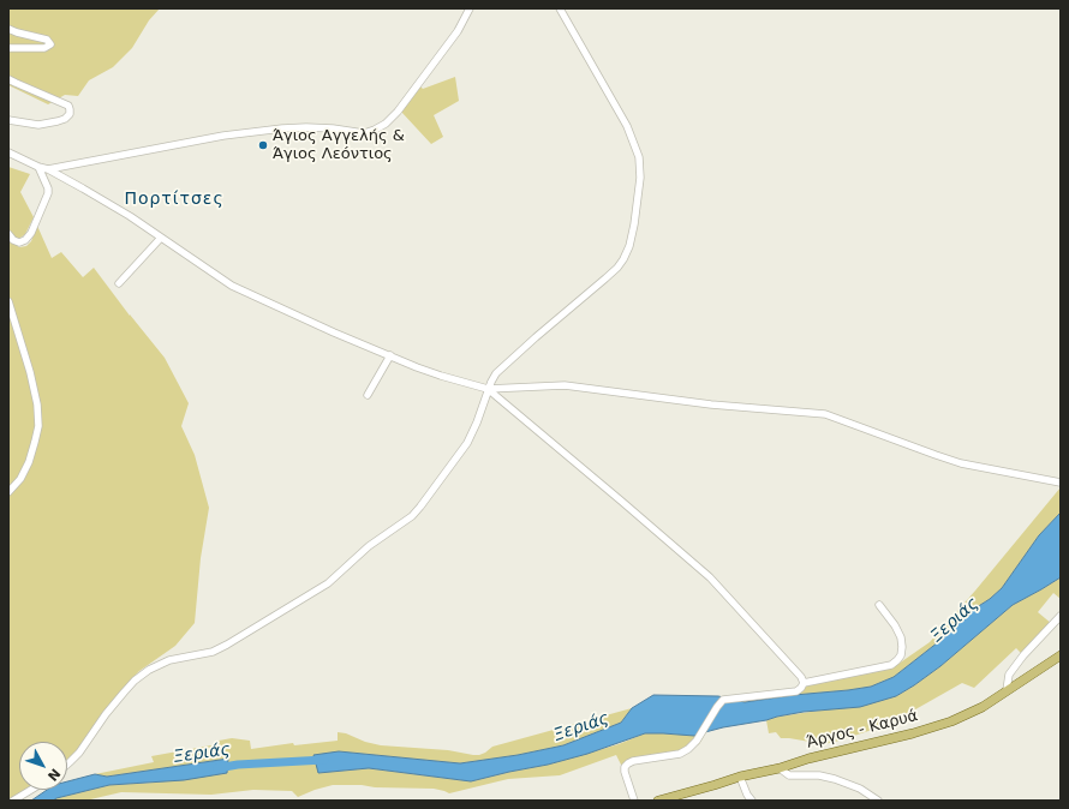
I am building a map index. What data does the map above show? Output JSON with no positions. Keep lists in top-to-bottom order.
{
  "streets": {
    "main road": ["Άργος - Καρυά"]
  },
  "districts": ["Πορτίτσες"],
  "water": ["Ξεριάς"],
  "places": ["Άγιος Αγγελής & Άγιος Λεόντιος"],
  "north": "bottom right"
}
